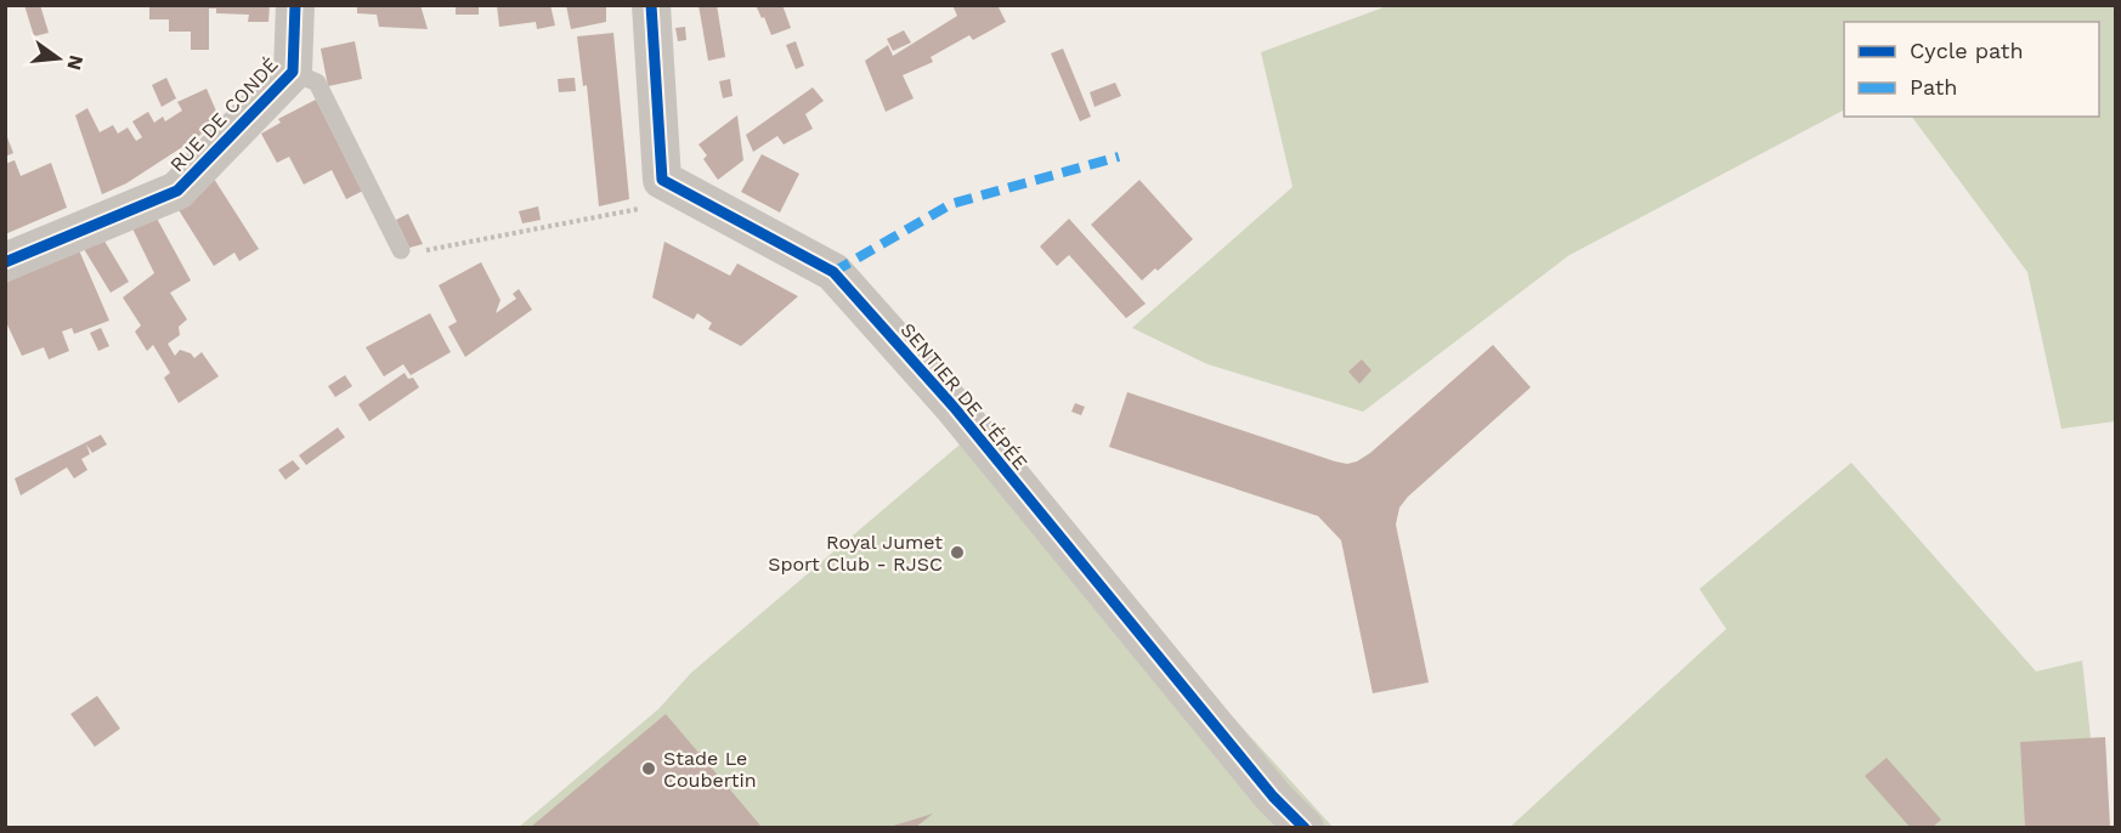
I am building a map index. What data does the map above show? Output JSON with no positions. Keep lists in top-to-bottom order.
{
  "streets": {
    "street": ["RUE DE CONDÉ", "SENTIER DE L'ÉPÉE"]
  },
  "places": ["Royal Jumet Sport Club - RJSC", "Stade Le Coubertin"],
  "legend": ["Cycle path", "Path"],
  "north": "right"
}
